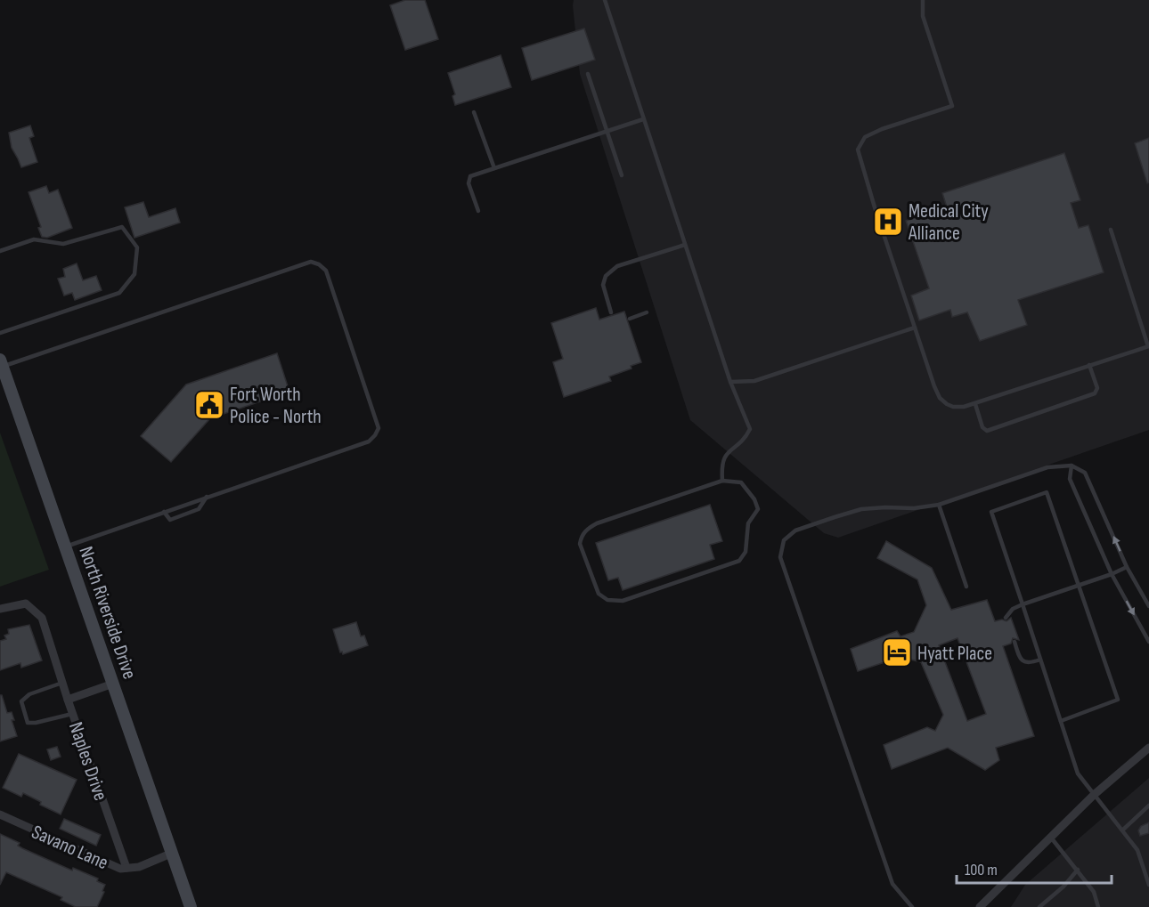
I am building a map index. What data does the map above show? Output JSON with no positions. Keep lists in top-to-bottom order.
{
  "streets": {
    "main road": ["North Riverside Drive"],
    "street": ["Naples Drive", "Savano Lane"]
  },
  "crossings": [
    ["North Riverside Drive", "Naples Drive"],
    ["North Riverside Drive", "Savano Lane"],
    ["Naples Drive", "Savano Lane"]
  ],
  "places": {
    "hospital": ["Medical City Alliance"],
    "public building": ["Fort Worth Police - North"],
    "hotel": ["Hyatt Place"]
  },
  "scale_bar": "100 m"
}
